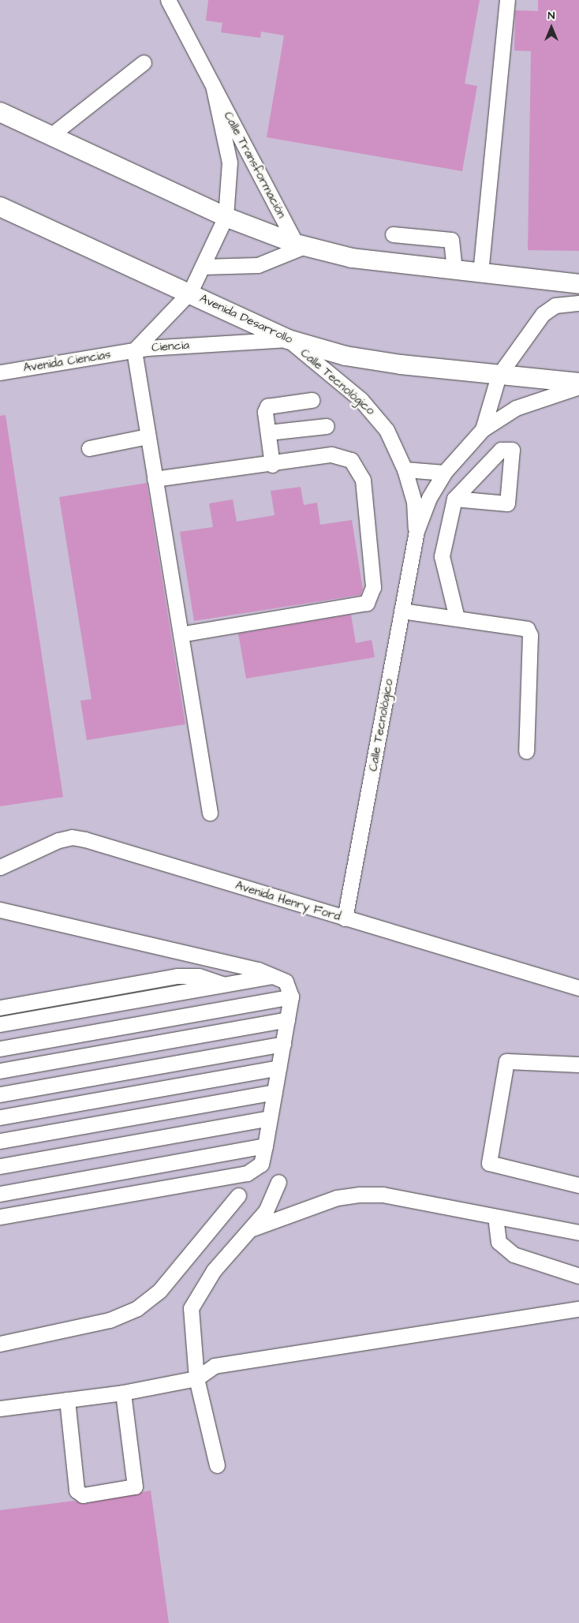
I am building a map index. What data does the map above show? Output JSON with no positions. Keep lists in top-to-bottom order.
{
  "streets": {
    "main road": ["Avenida Desarrollo"],
    "street": [
      "Calle Transformación",
      "Ciencia",
      "Avenida Ciencias",
      "Calle Tecnológico",
      "Avenida Henry Ford"
    ]
  },
  "crossings": [
    ["Calle Transformación", "Ciencia"],
    ["Avenida Desarrollo", "Ciencia"],
    ["Avenida Desarrollo", "Calle Tecnológico"],
    ["Ciencia", "Avenida Ciencias"],
    ["Ciencia", "Calle Tecnológico"],
    ["Calle Tecnológico", "Avenida Henry Ford"]
  ],
  "north": "top"
}
